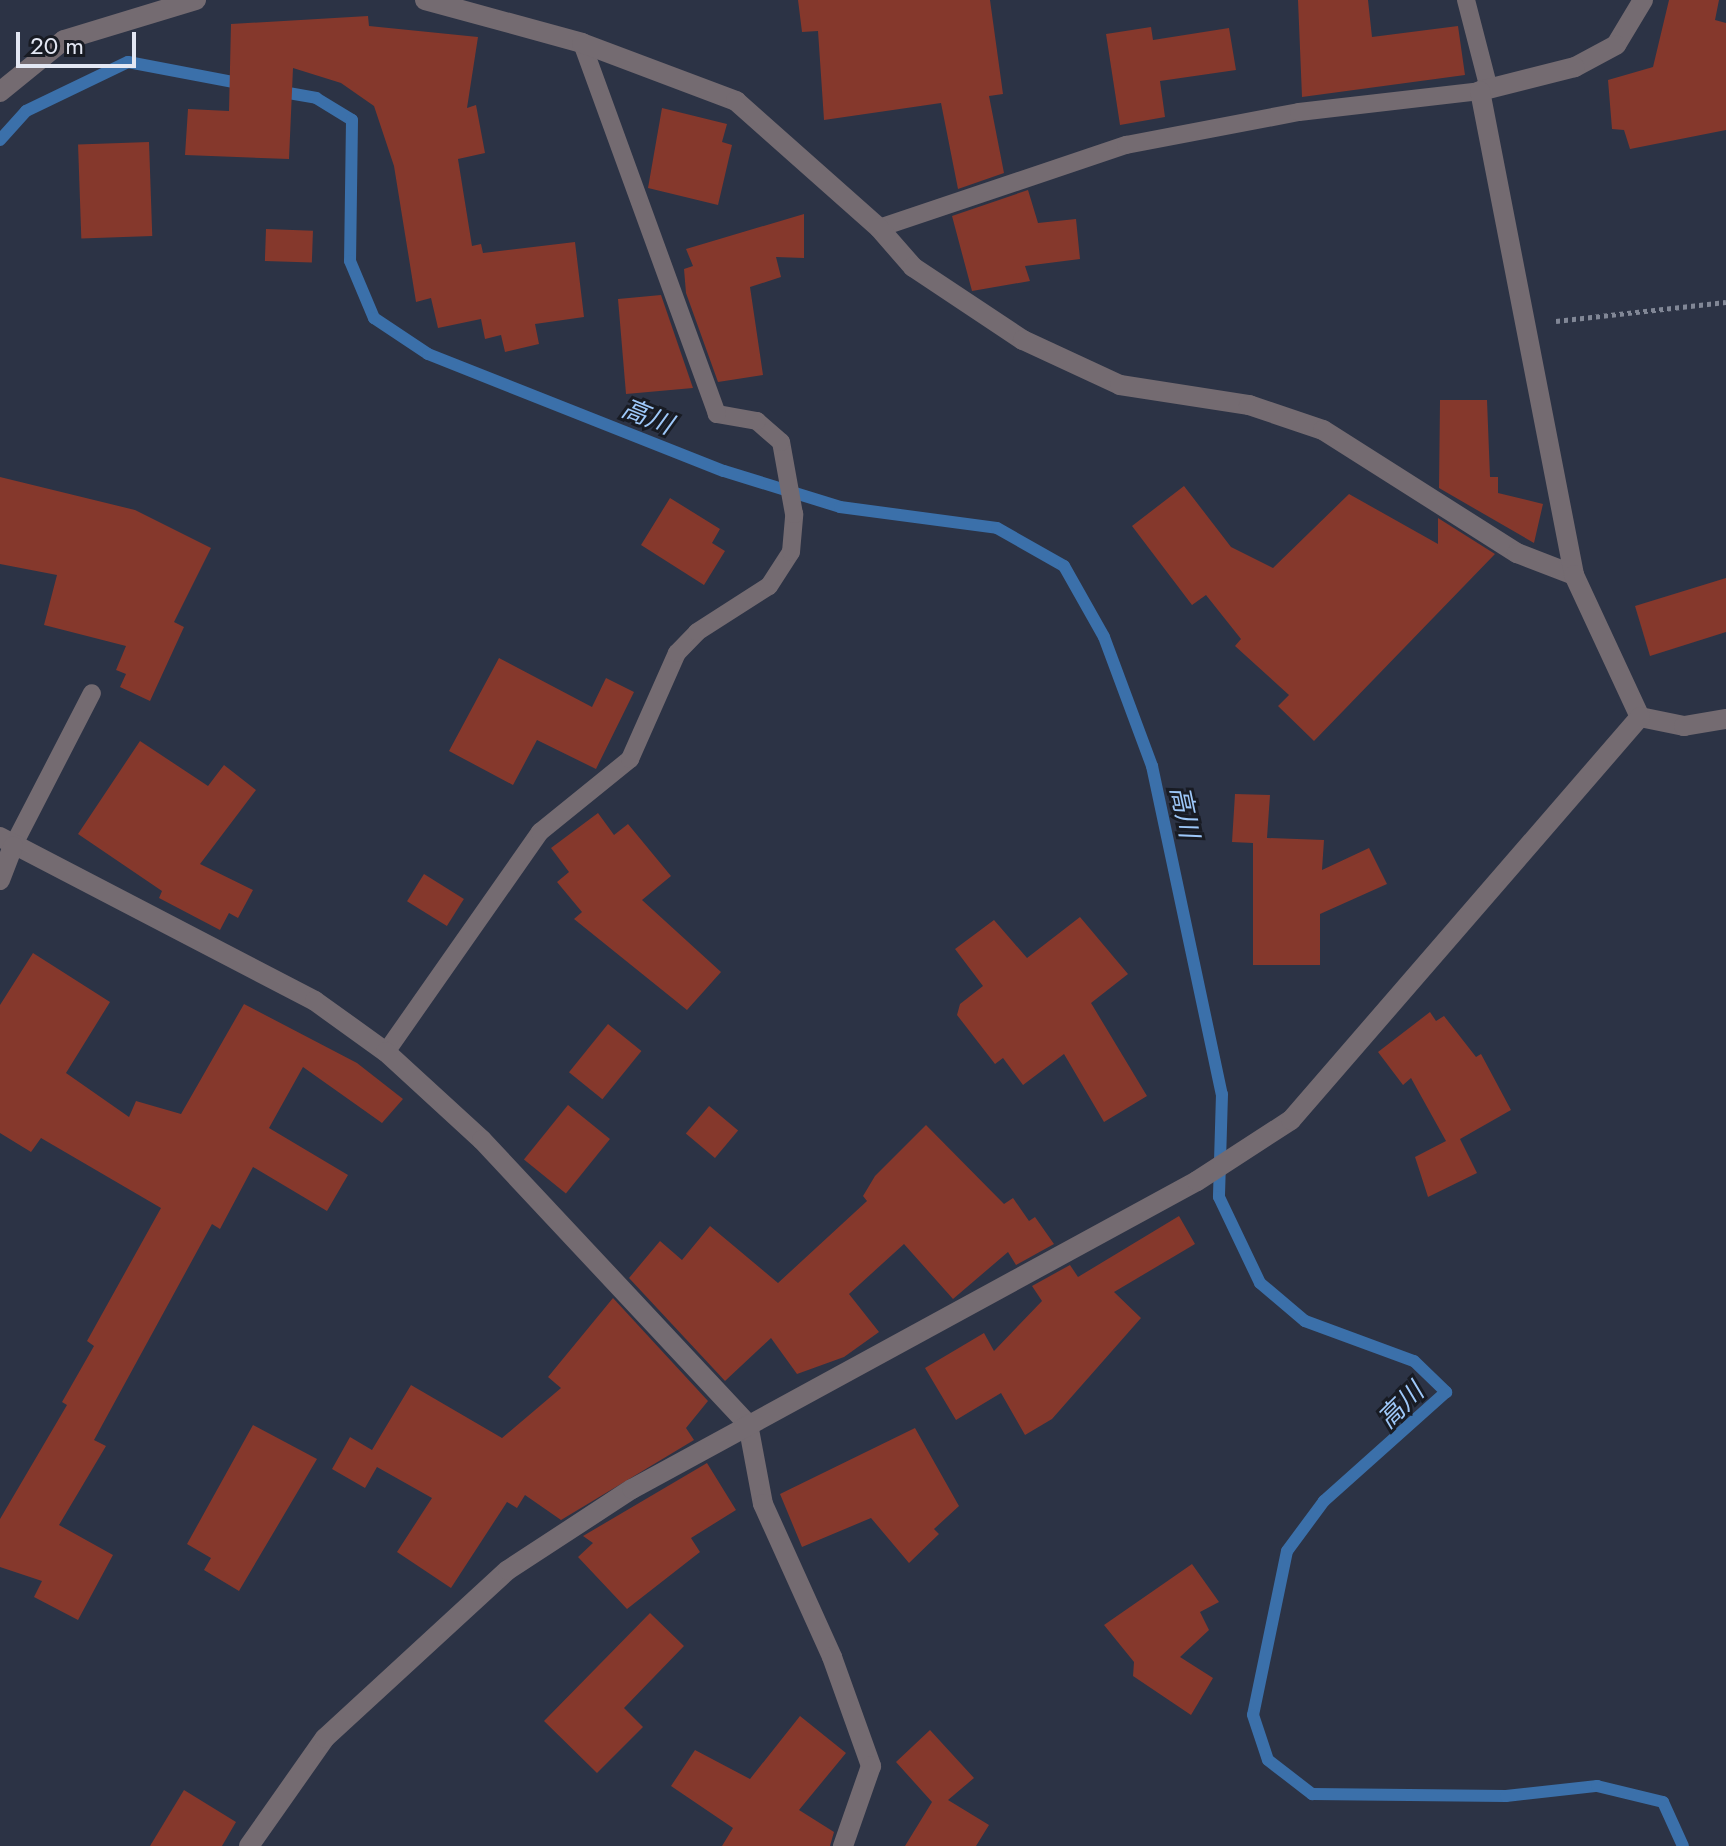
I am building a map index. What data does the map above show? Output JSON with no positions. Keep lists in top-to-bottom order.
{
  "water": ["高川"],
  "scale_bar": "20 m"
}
